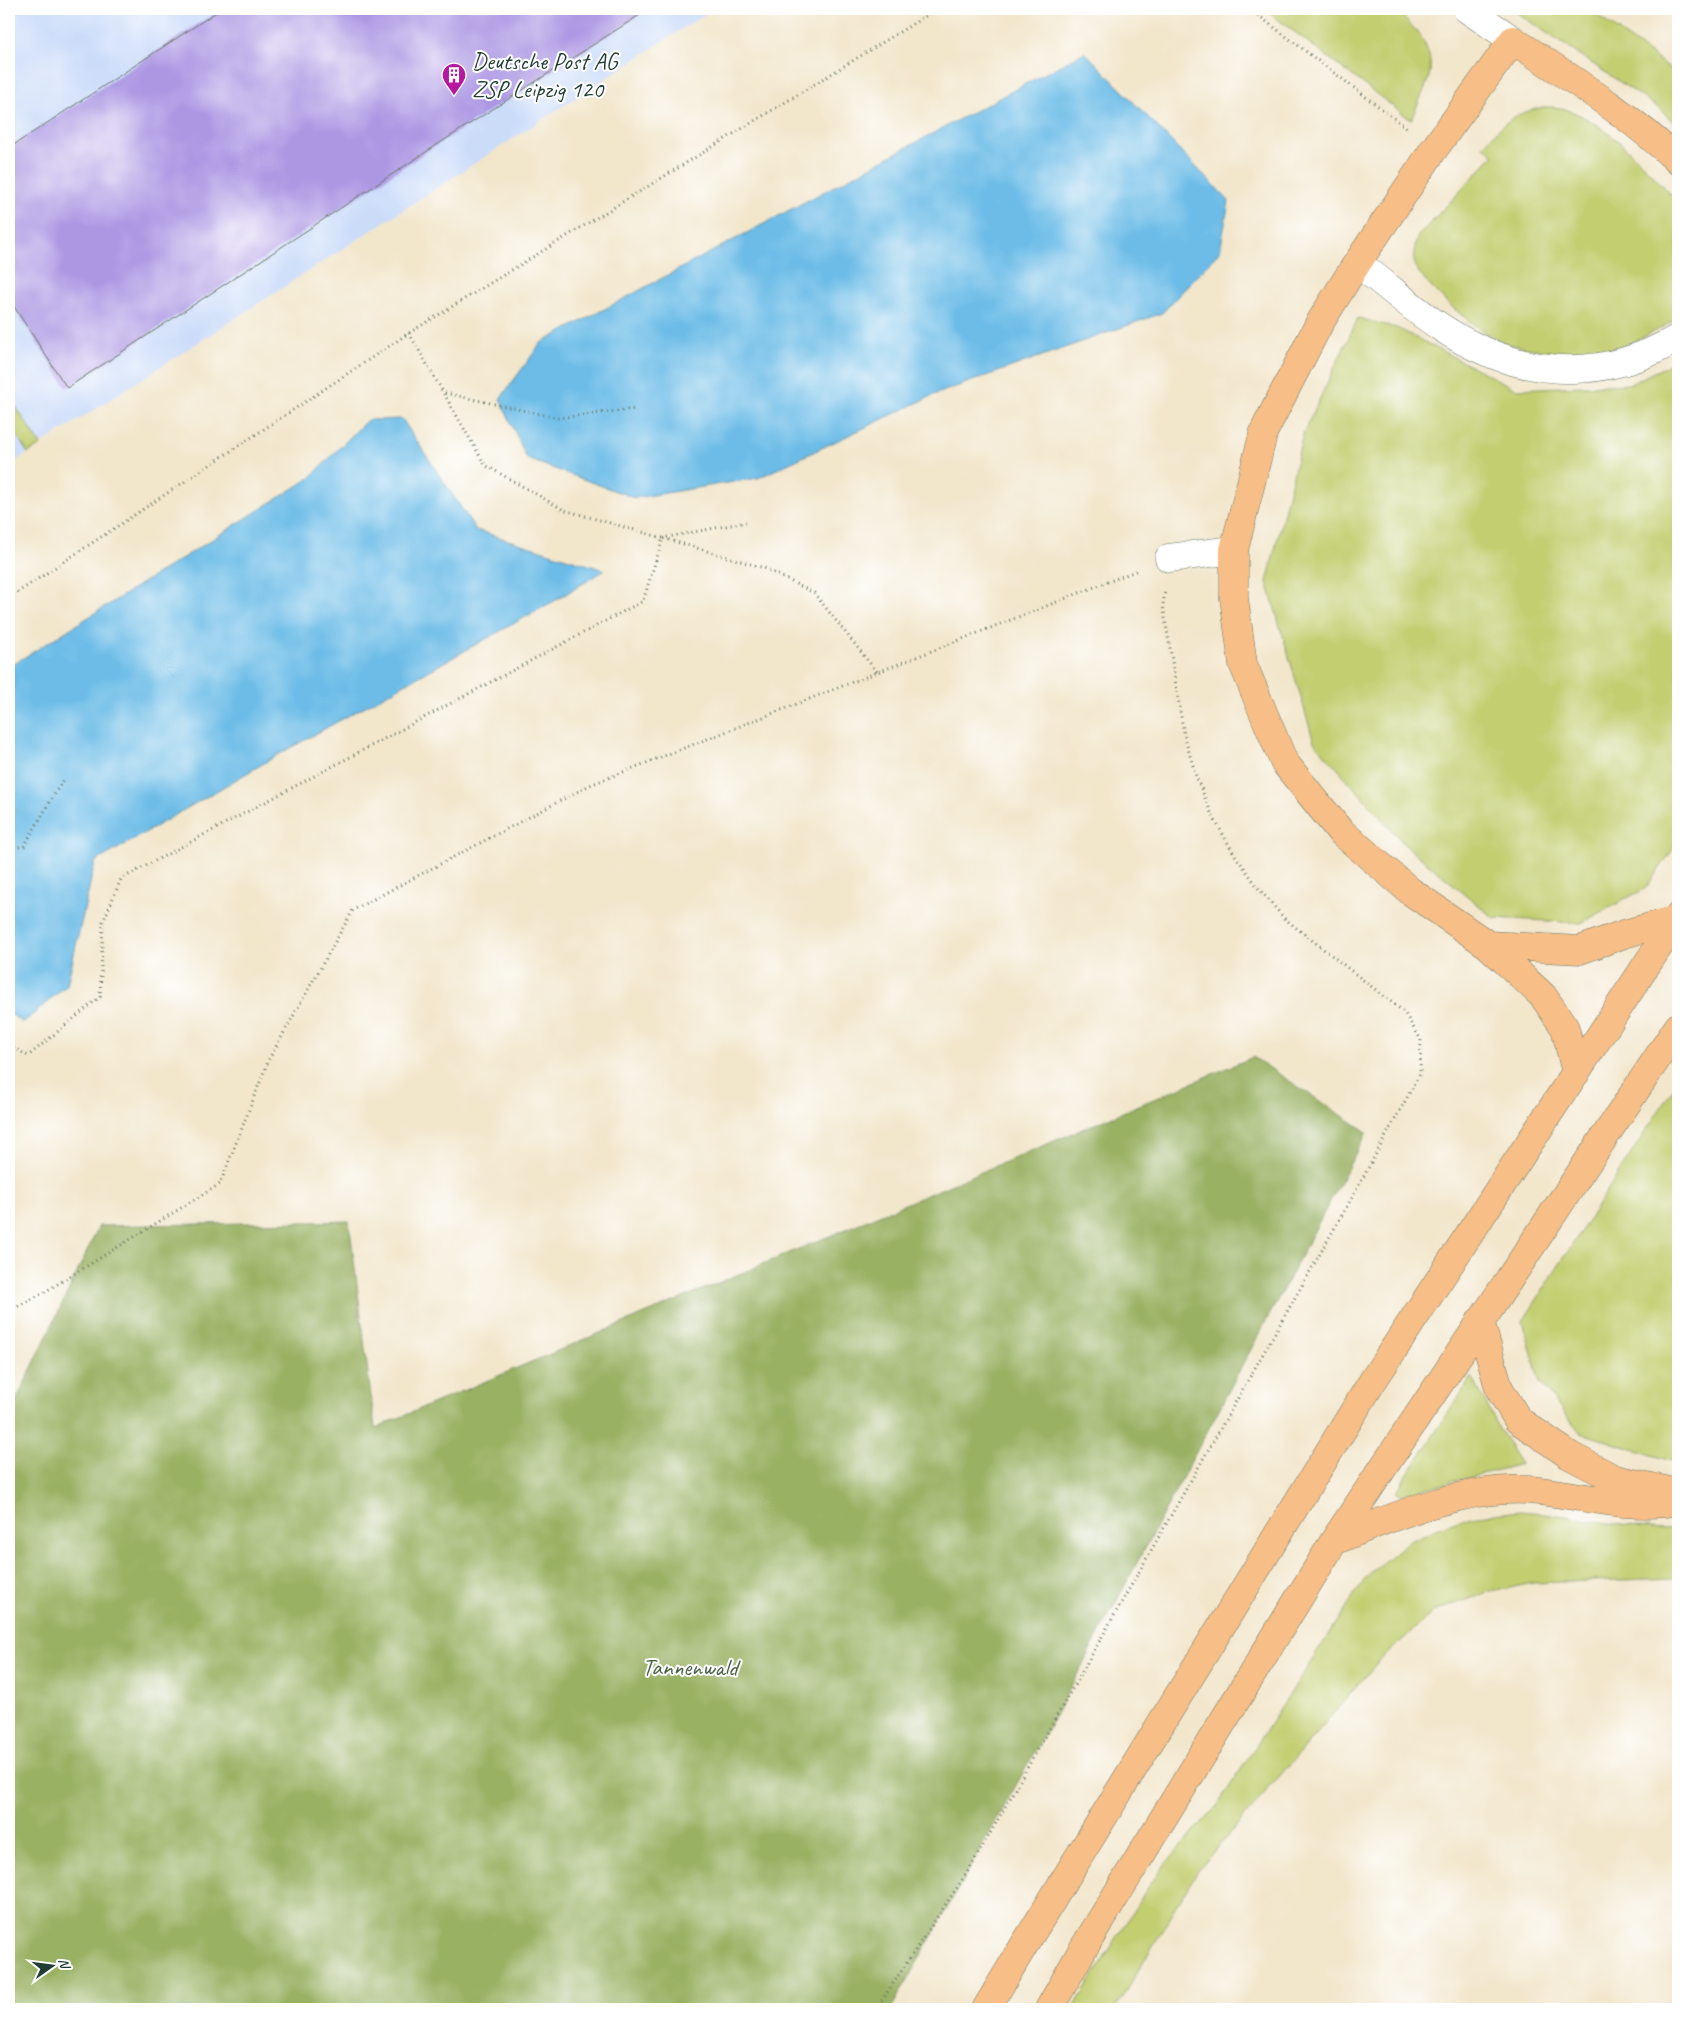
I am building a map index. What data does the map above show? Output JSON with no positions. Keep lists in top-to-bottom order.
{
  "parks": ["Tannenwald"],
  "places": {
    "building": ["Deutsche Post AG ZSP Leipzig 120"]
  },
  "north": "right"
}
